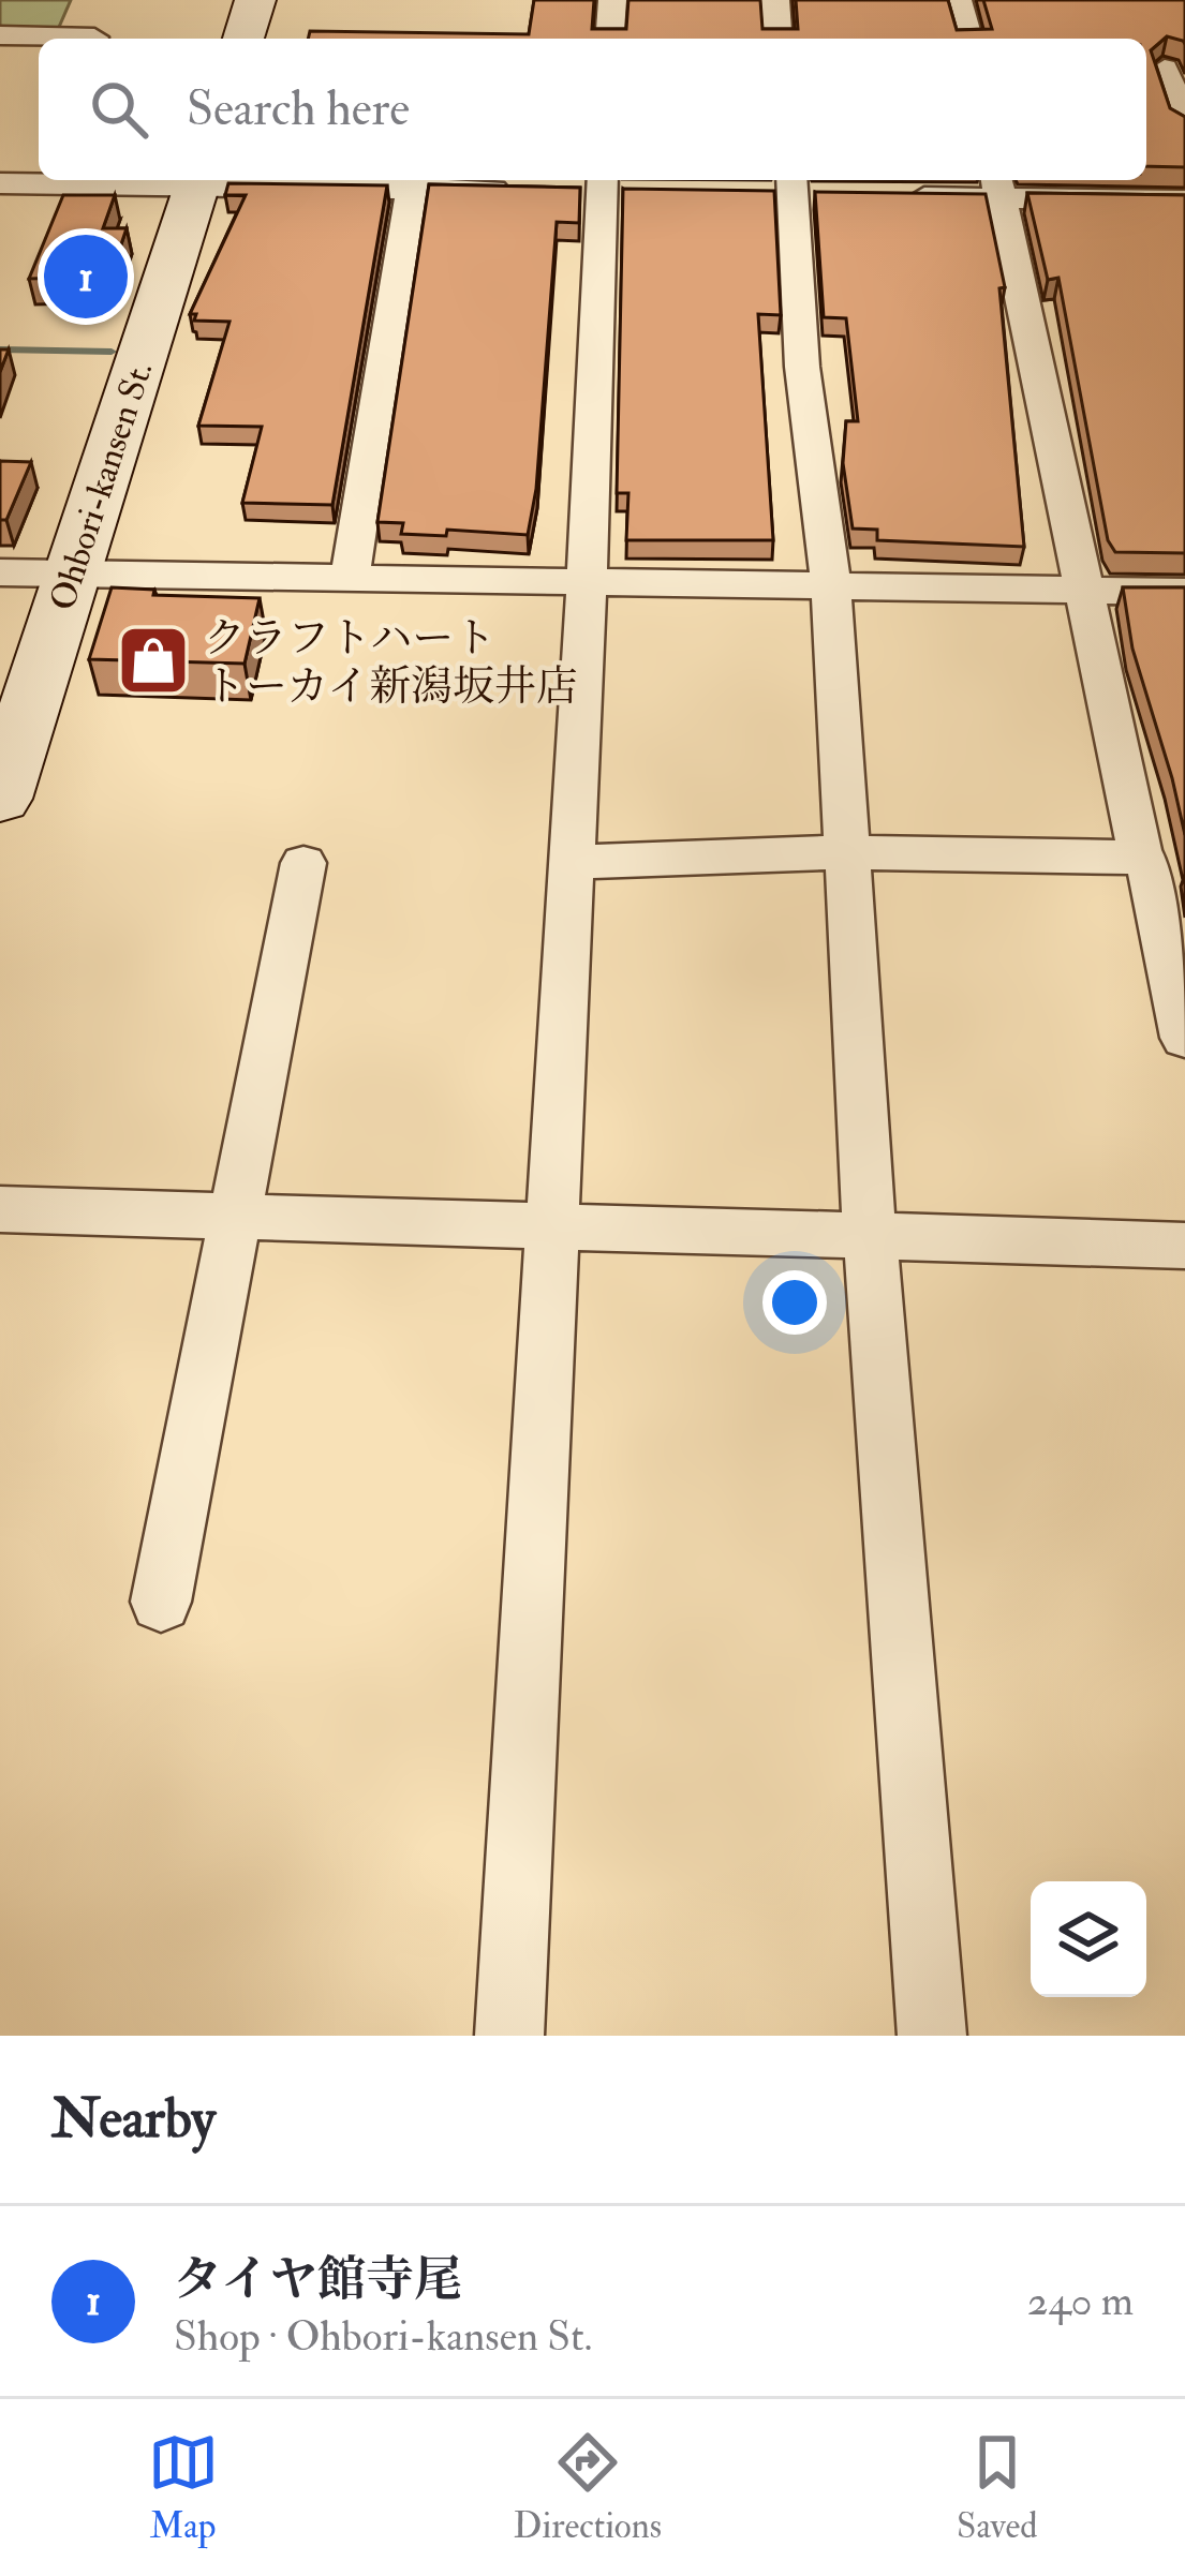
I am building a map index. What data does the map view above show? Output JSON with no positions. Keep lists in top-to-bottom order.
{
  "streets": {
    "street": ["Ohbori-kansen St."]
  },
  "places": {
    "shop": ["クラフトハート トーカイ新潟坂井店"]
  },
  "page": {
    "search": "Search here",
    "pins": "1",
    "heading": "Nearby",
    "list": [
      {
        "mark": "1",
        "name": "タイヤ館寺尾",
        "note": "Shop · Ohbori-kansen St.",
        "value": "240 m"
      }
    ],
    "nav": ["Map", "Directions", "Saved"]
  }
}
